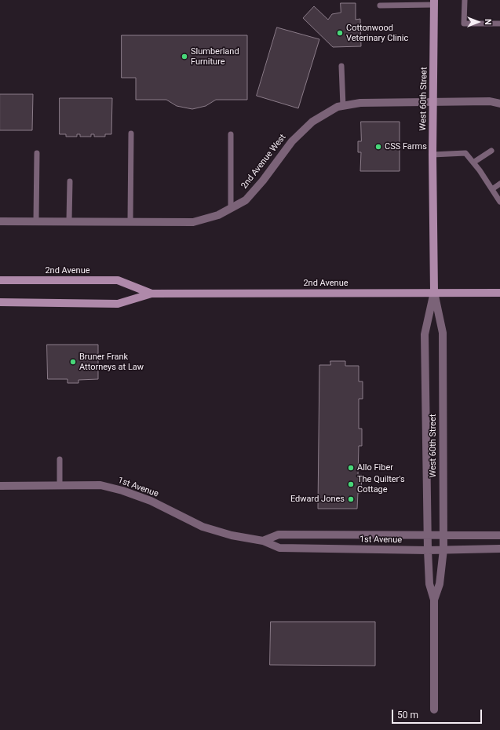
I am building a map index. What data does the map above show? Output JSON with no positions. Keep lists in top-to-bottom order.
{
  "streets": {
    "main road": ["West 60th Street", "2nd Avenue"],
    "street": ["2nd Avenue West", "1st Avenue"]
  },
  "crossings": [
    ["West 60th Street", "2nd Avenue West"],
    ["West 60th Street", "2nd Avenue"],
    ["West 60th Street", "1st Avenue"]
  ],
  "places": [
    "Cottonwood Veterinary Clinic",
    "Slumberland Furniture",
    "CSS Farms",
    "Bruner Frank Attorneys at Law",
    "Allo Fiber",
    "The Quilter's Cottage",
    "Edward Jones"
  ],
  "scale_bar": "50 m",
  "north": "right"
}
